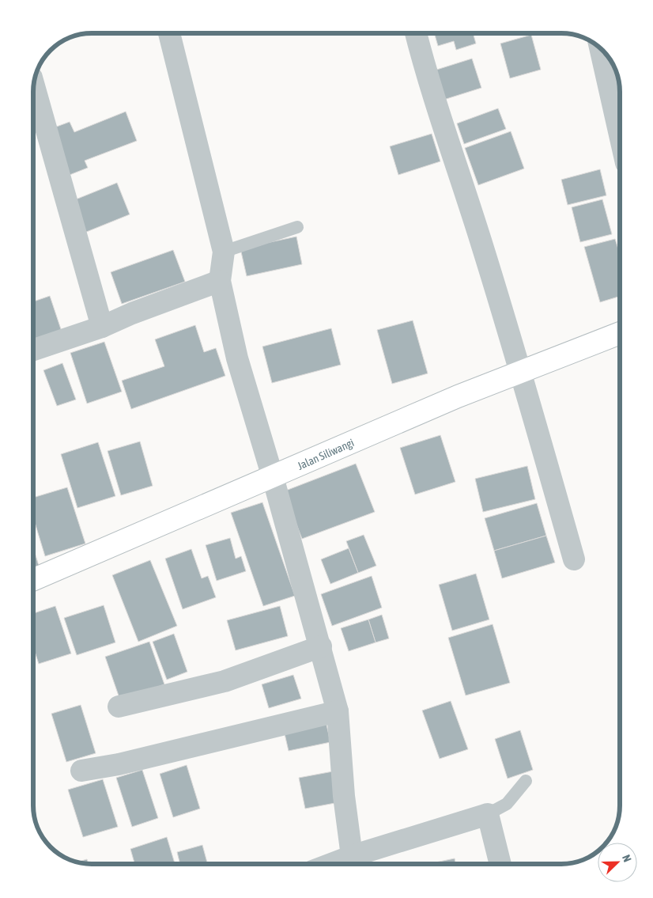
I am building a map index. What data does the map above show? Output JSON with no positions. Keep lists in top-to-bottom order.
{
  "streets": {
    "street": ["Jalan Siliwangi"]
  },
  "north": "top right"
}
